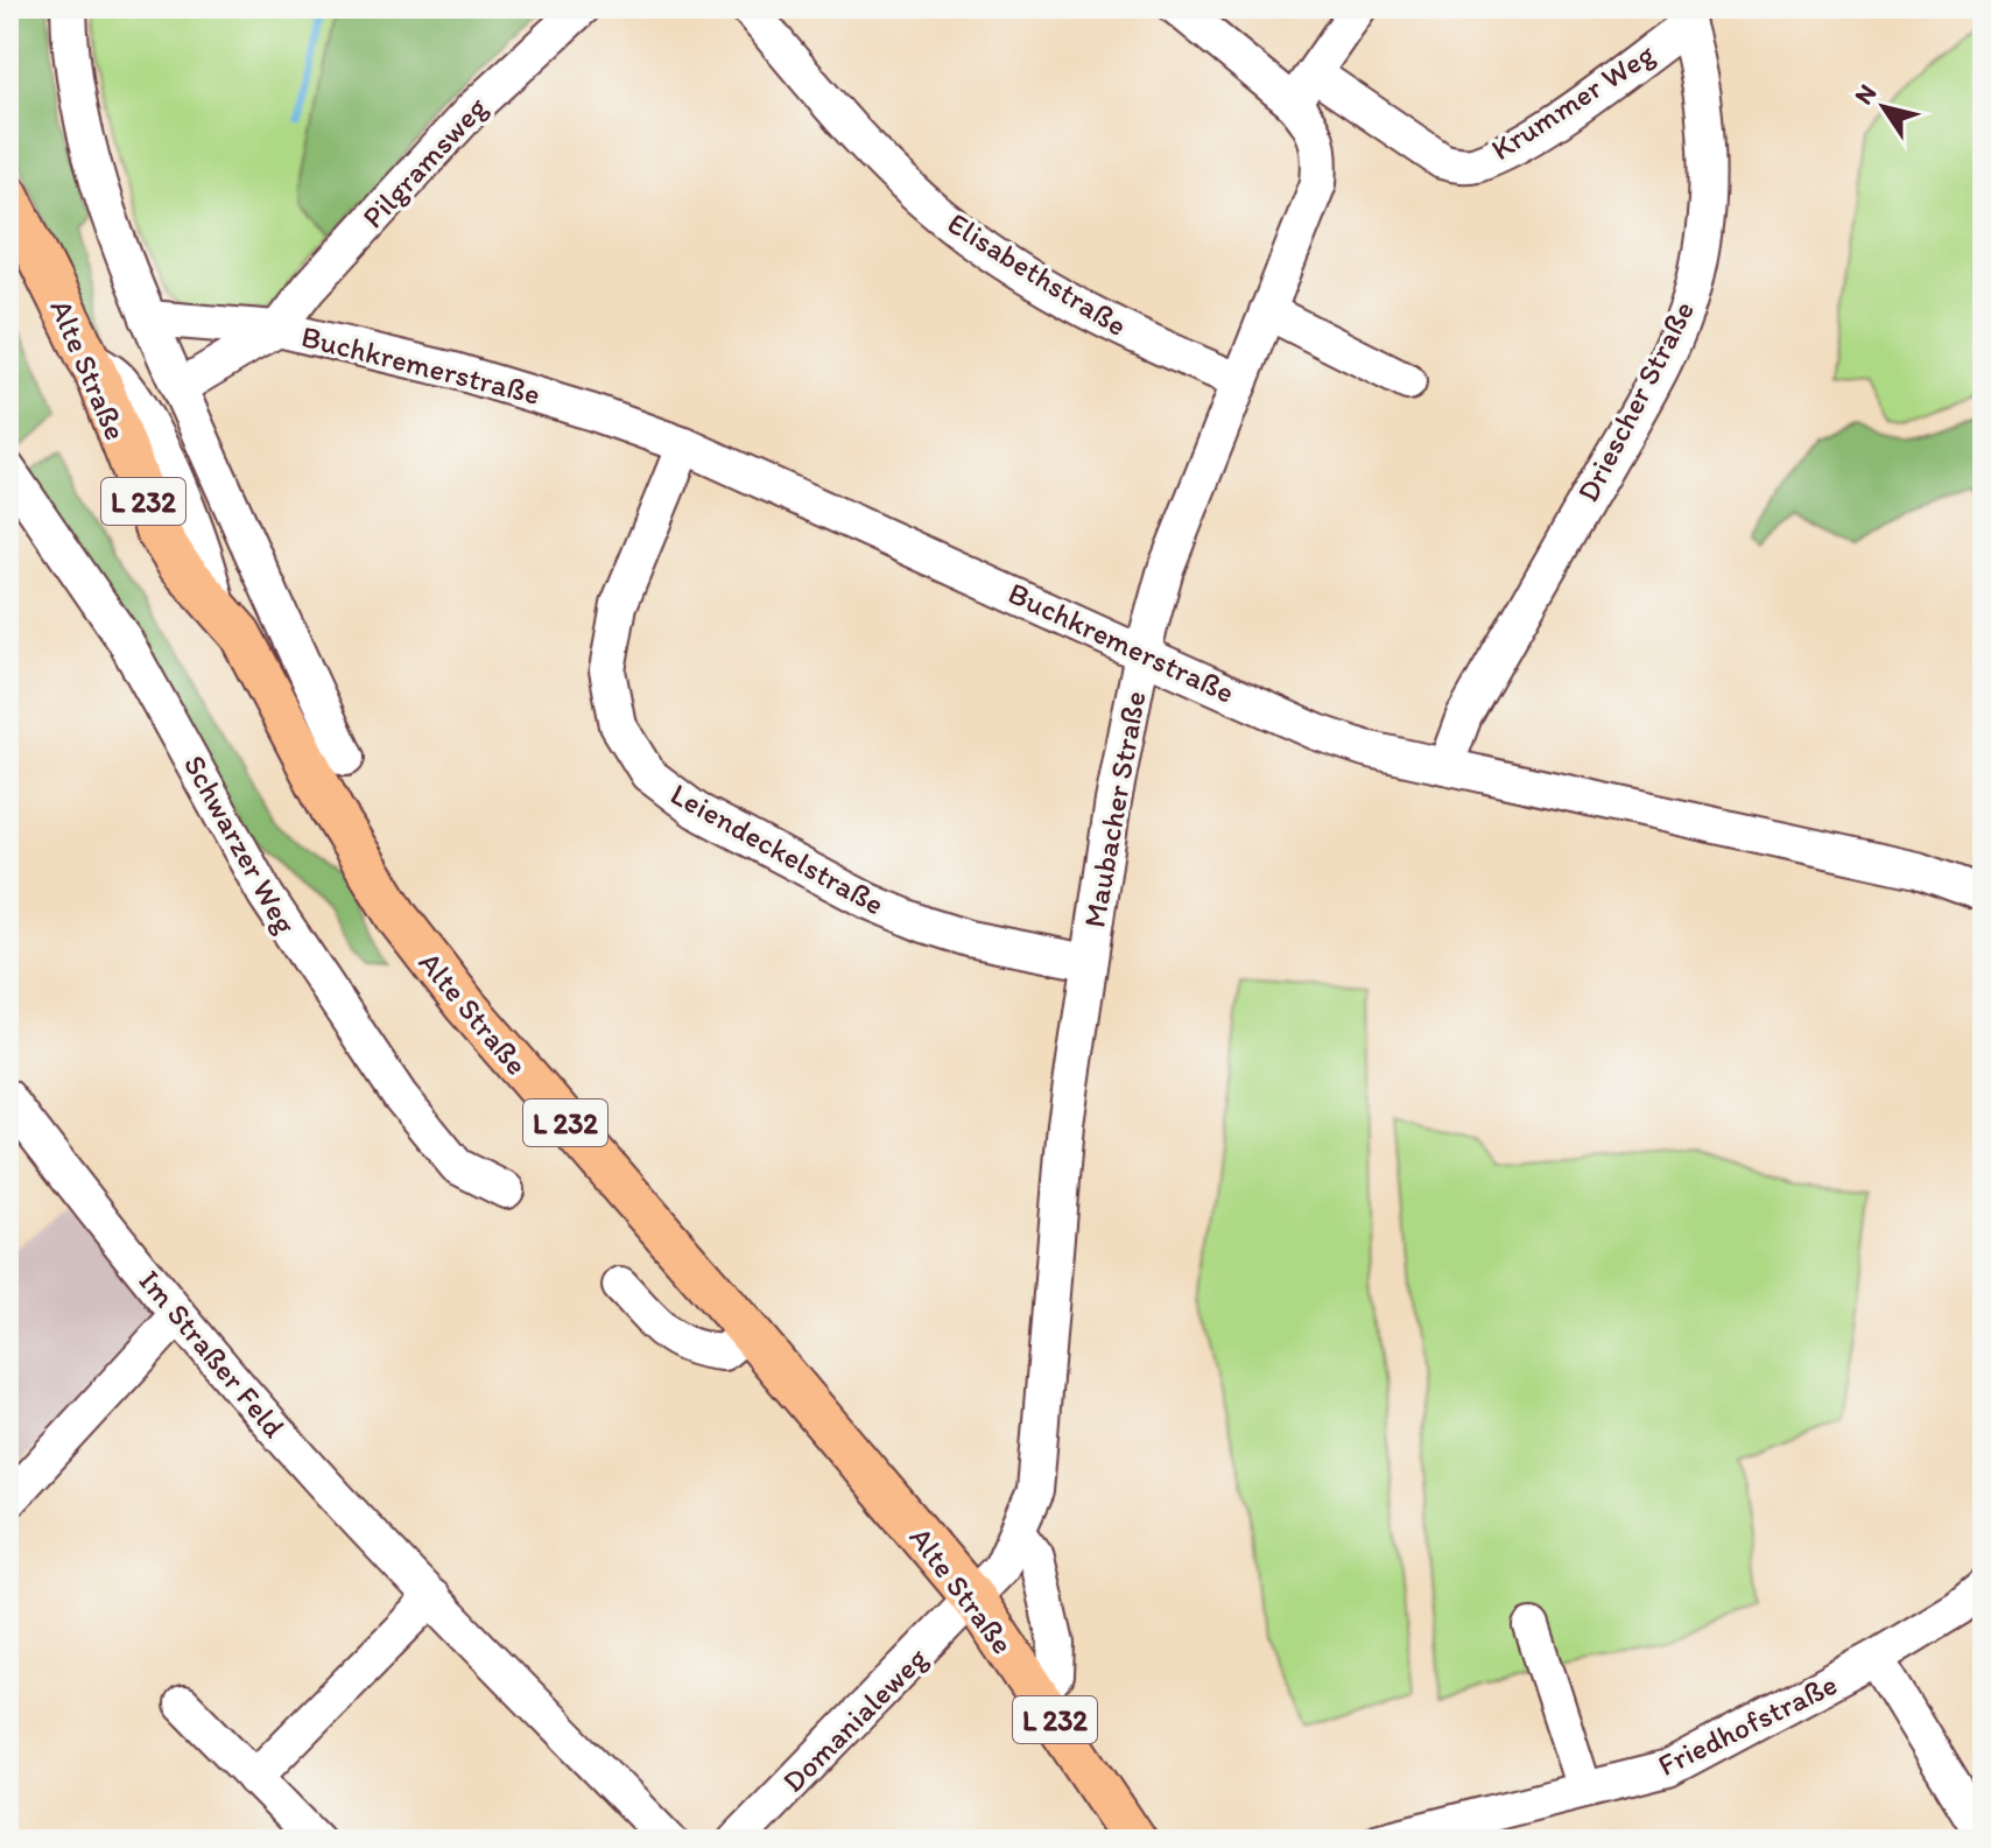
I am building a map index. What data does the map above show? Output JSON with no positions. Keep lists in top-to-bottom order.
{
  "streets": {
    "main road": ["Alte Straße", "L 232"],
    "street": [
      "Krummer Weg",
      "Pilgramsweg",
      "Elisabethstraße",
      "Buchkremerstraße",
      "Driescher Straße",
      "Maubacher Straße",
      "Schwarzer Weg",
      "Leiendeckelstraße",
      "Im Straßer Feld",
      "Domanialeweg",
      "Friedhofstraße"
    ]
  },
  "crossings": [
    ["Krummer Weg", "Driescher Straße"],
    ["Pilgramsweg", "Buchkremerstraße"],
    ["Elisabethstraße", "Maubacher Straße"],
    ["Buchkremerstraße", "Driescher Straße"],
    ["Buchkremerstraße", "Maubacher Straße"],
    ["Buchkremerstraße", "Leiendeckelstraße"],
    ["Alte Straße", "Maubacher Straße"],
    ["Alte Straße", "Domanialeweg"],
    ["Maubacher Straße", "Leiendeckelstraße"],
    ["Maubacher Straße", "Domanialeweg"]
  ],
  "north": "top left"
}
